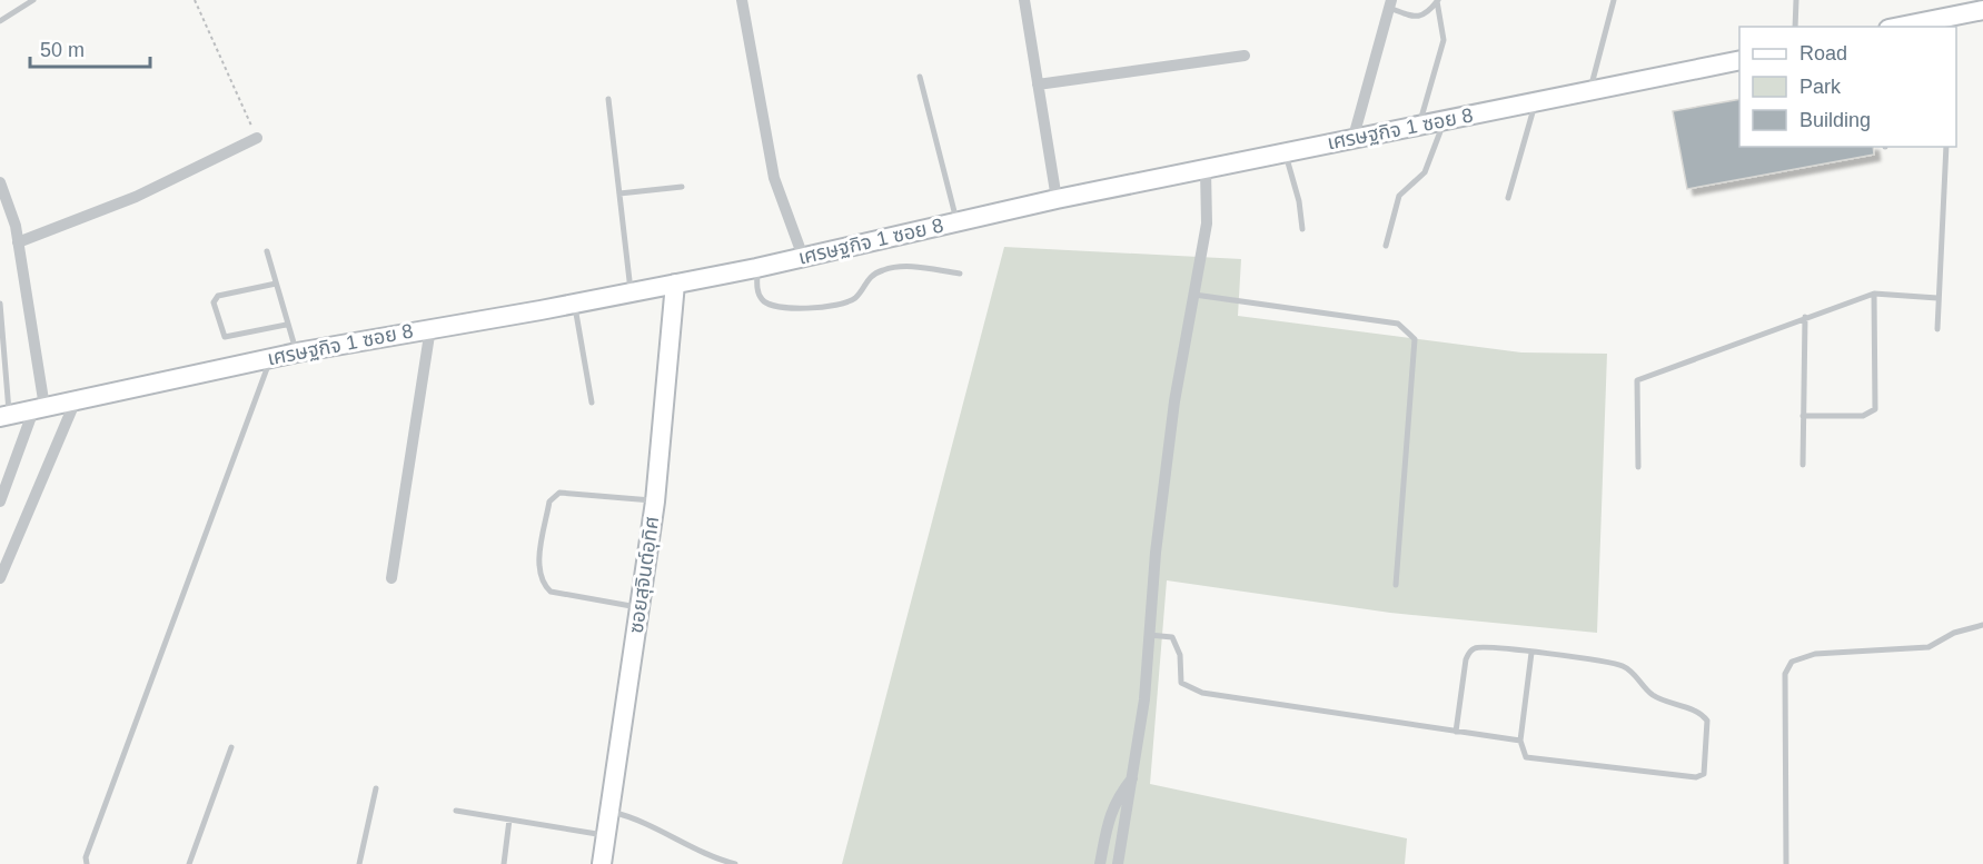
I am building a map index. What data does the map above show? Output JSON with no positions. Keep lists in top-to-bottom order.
{
  "streets": {
    "street": ["เศรษฐกิจ 1 ซอย 8", "ซอยสุจินต์อุทิศ"]
  },
  "crossings": [
    ["เศรษฐกิจ 1 ซอย 8", "ซอยสุจินต์อุทิศ"]
  ],
  "legend": ["Road", "Park", "Building"],
  "scale_bar": "50 m"
}
